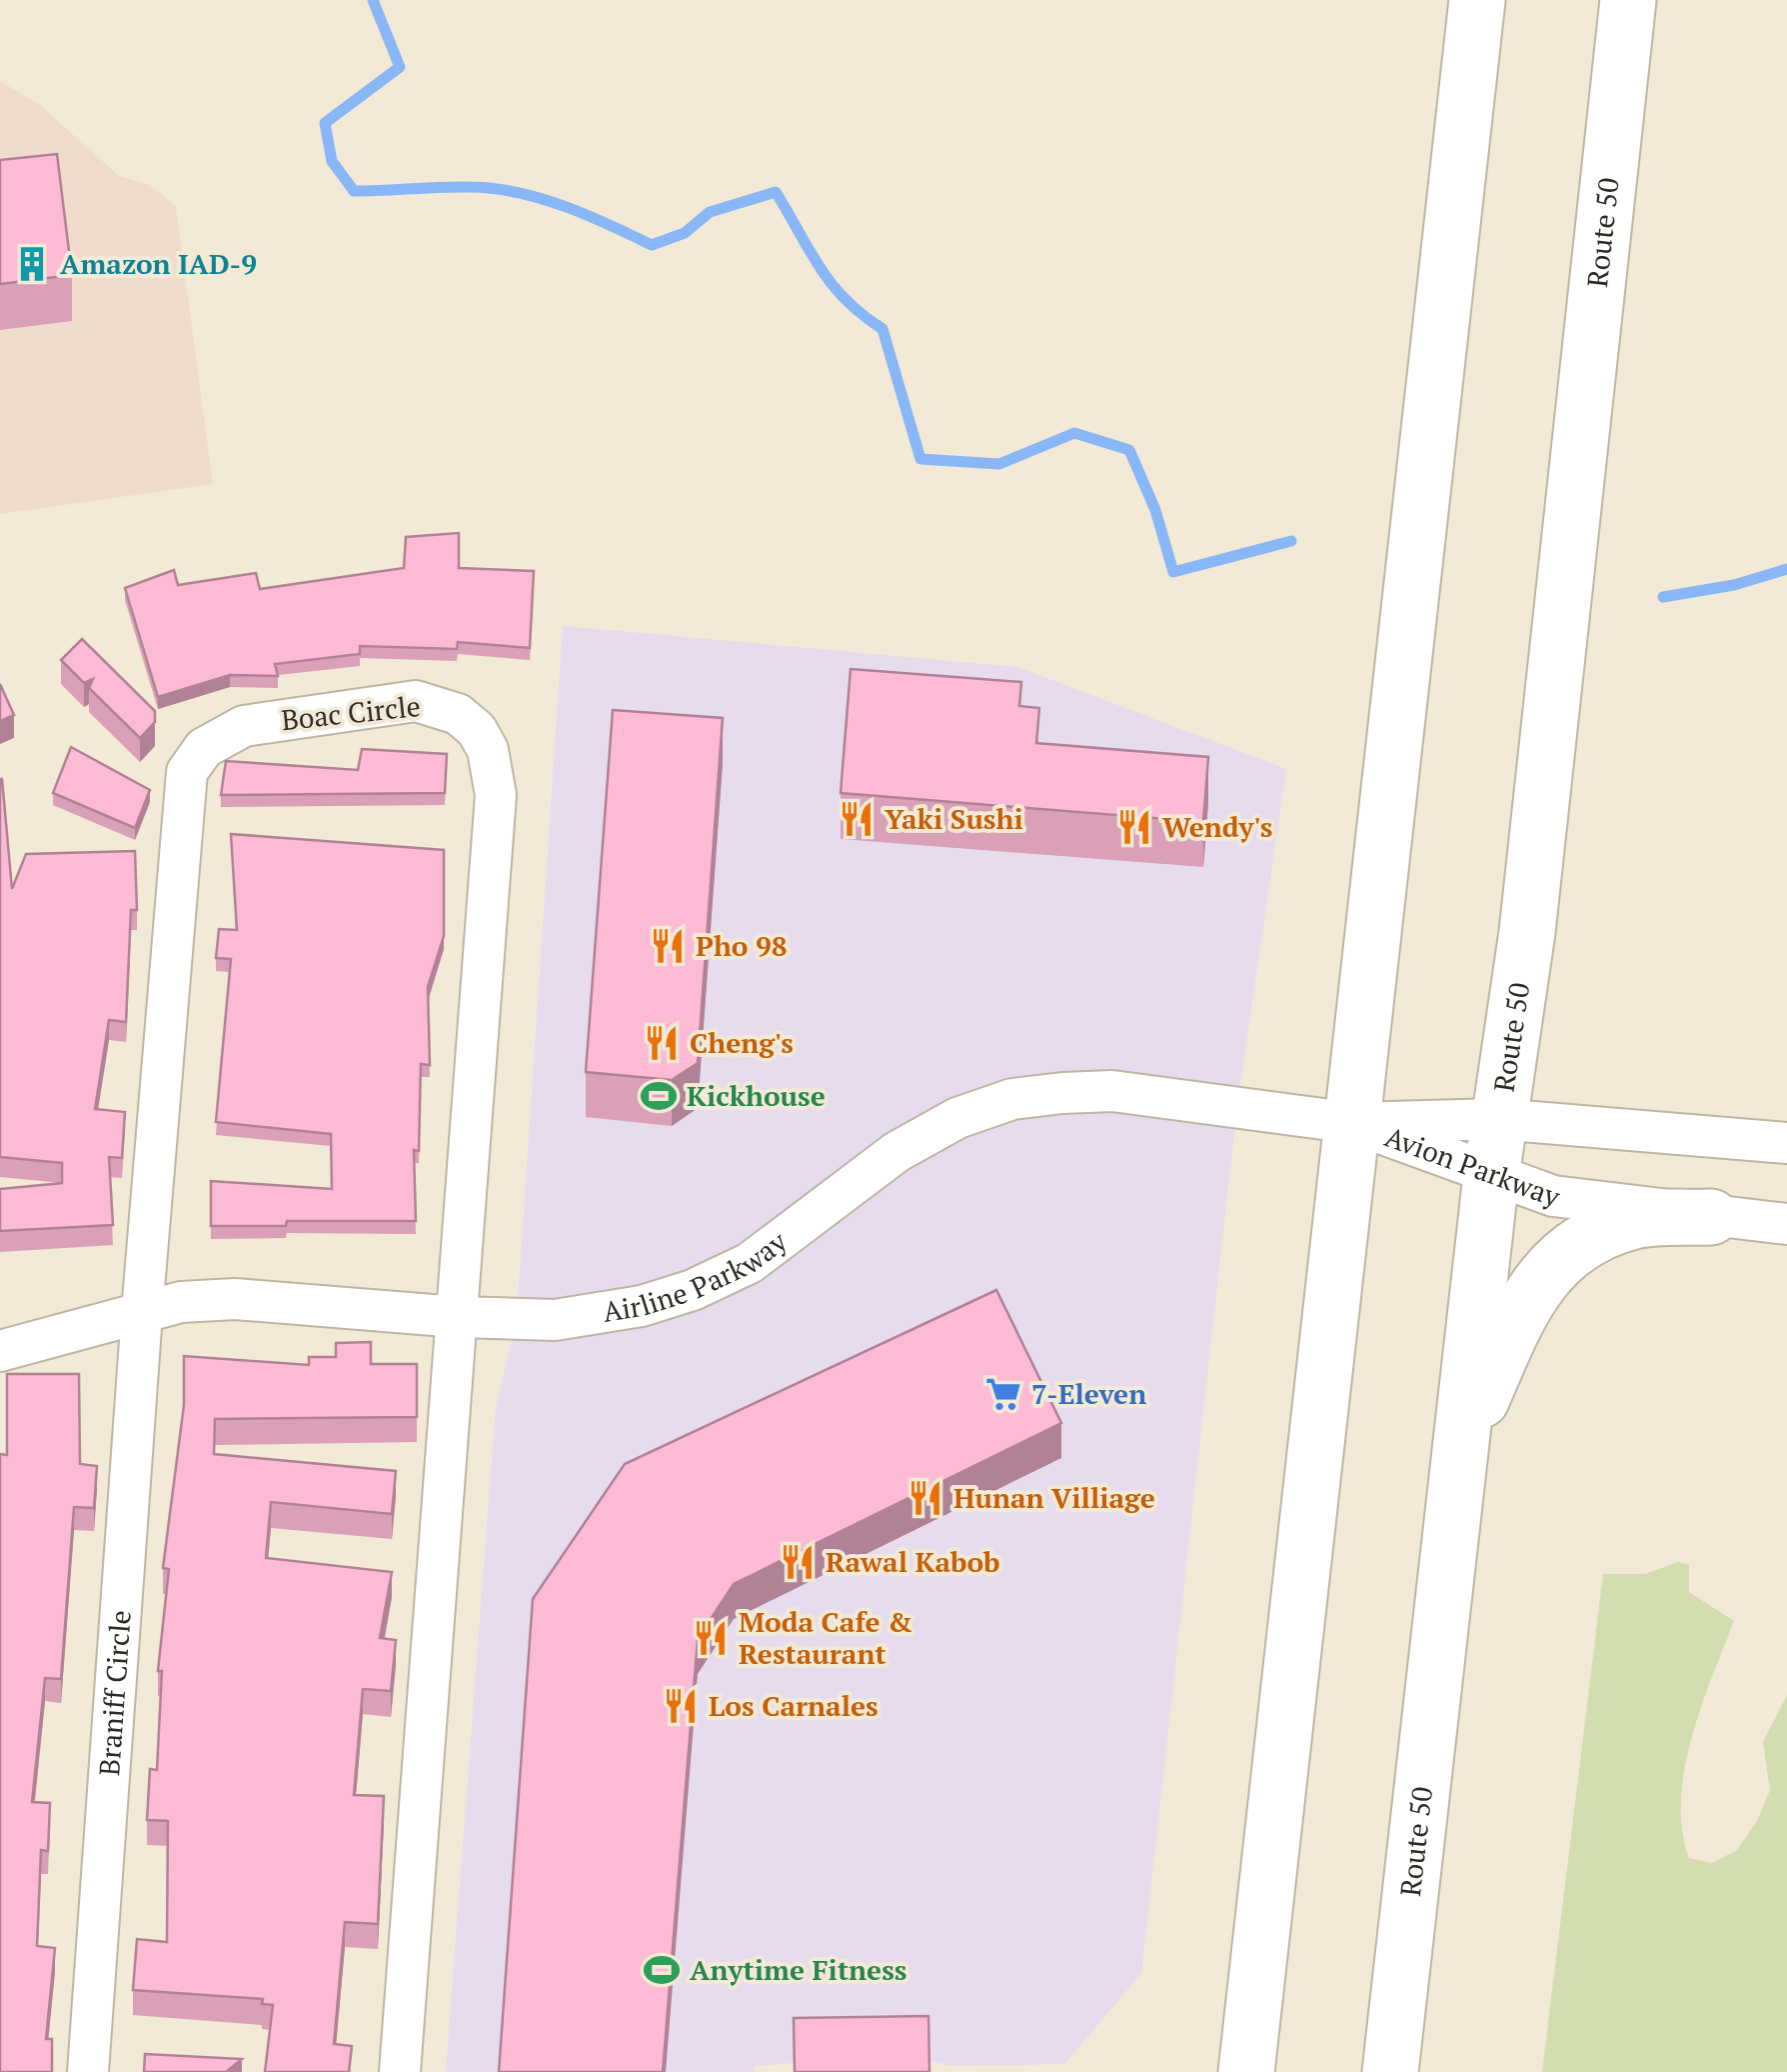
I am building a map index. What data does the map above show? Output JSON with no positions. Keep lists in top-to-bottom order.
{
  "streets": {
    "highway": ["Route 50"],
    "street": [
      "Boac Circle",
      "Avion Parkway",
      "Airline Parkway",
      "Braniff Circle"
    ]
  },
  "crossings": [
    ["Route 50", "Avion Parkway"],
    ["Boac Circle", "Airline Parkway"],
    ["Boac Circle", "Braniff Circle"],
    ["Avion Parkway", "Airline Parkway"],
    ["Airline Parkway", "Braniff Circle"]
  ],
  "places": {
    "building": ["Amazon IAD-9"],
    "restaurant": [
      "Yaki Sushi",
      "Wendy's",
      "Pho 98",
      "Cheng's",
      "Hunan Villiage",
      "Rawal Kabob",
      "Moda Cafe & Restaurant",
      "Los Carnales"
    ],
    "sports": ["Kickhouse", "Anytime Fitness"],
    "supermarket": ["7-Eleven"]
  }
}
